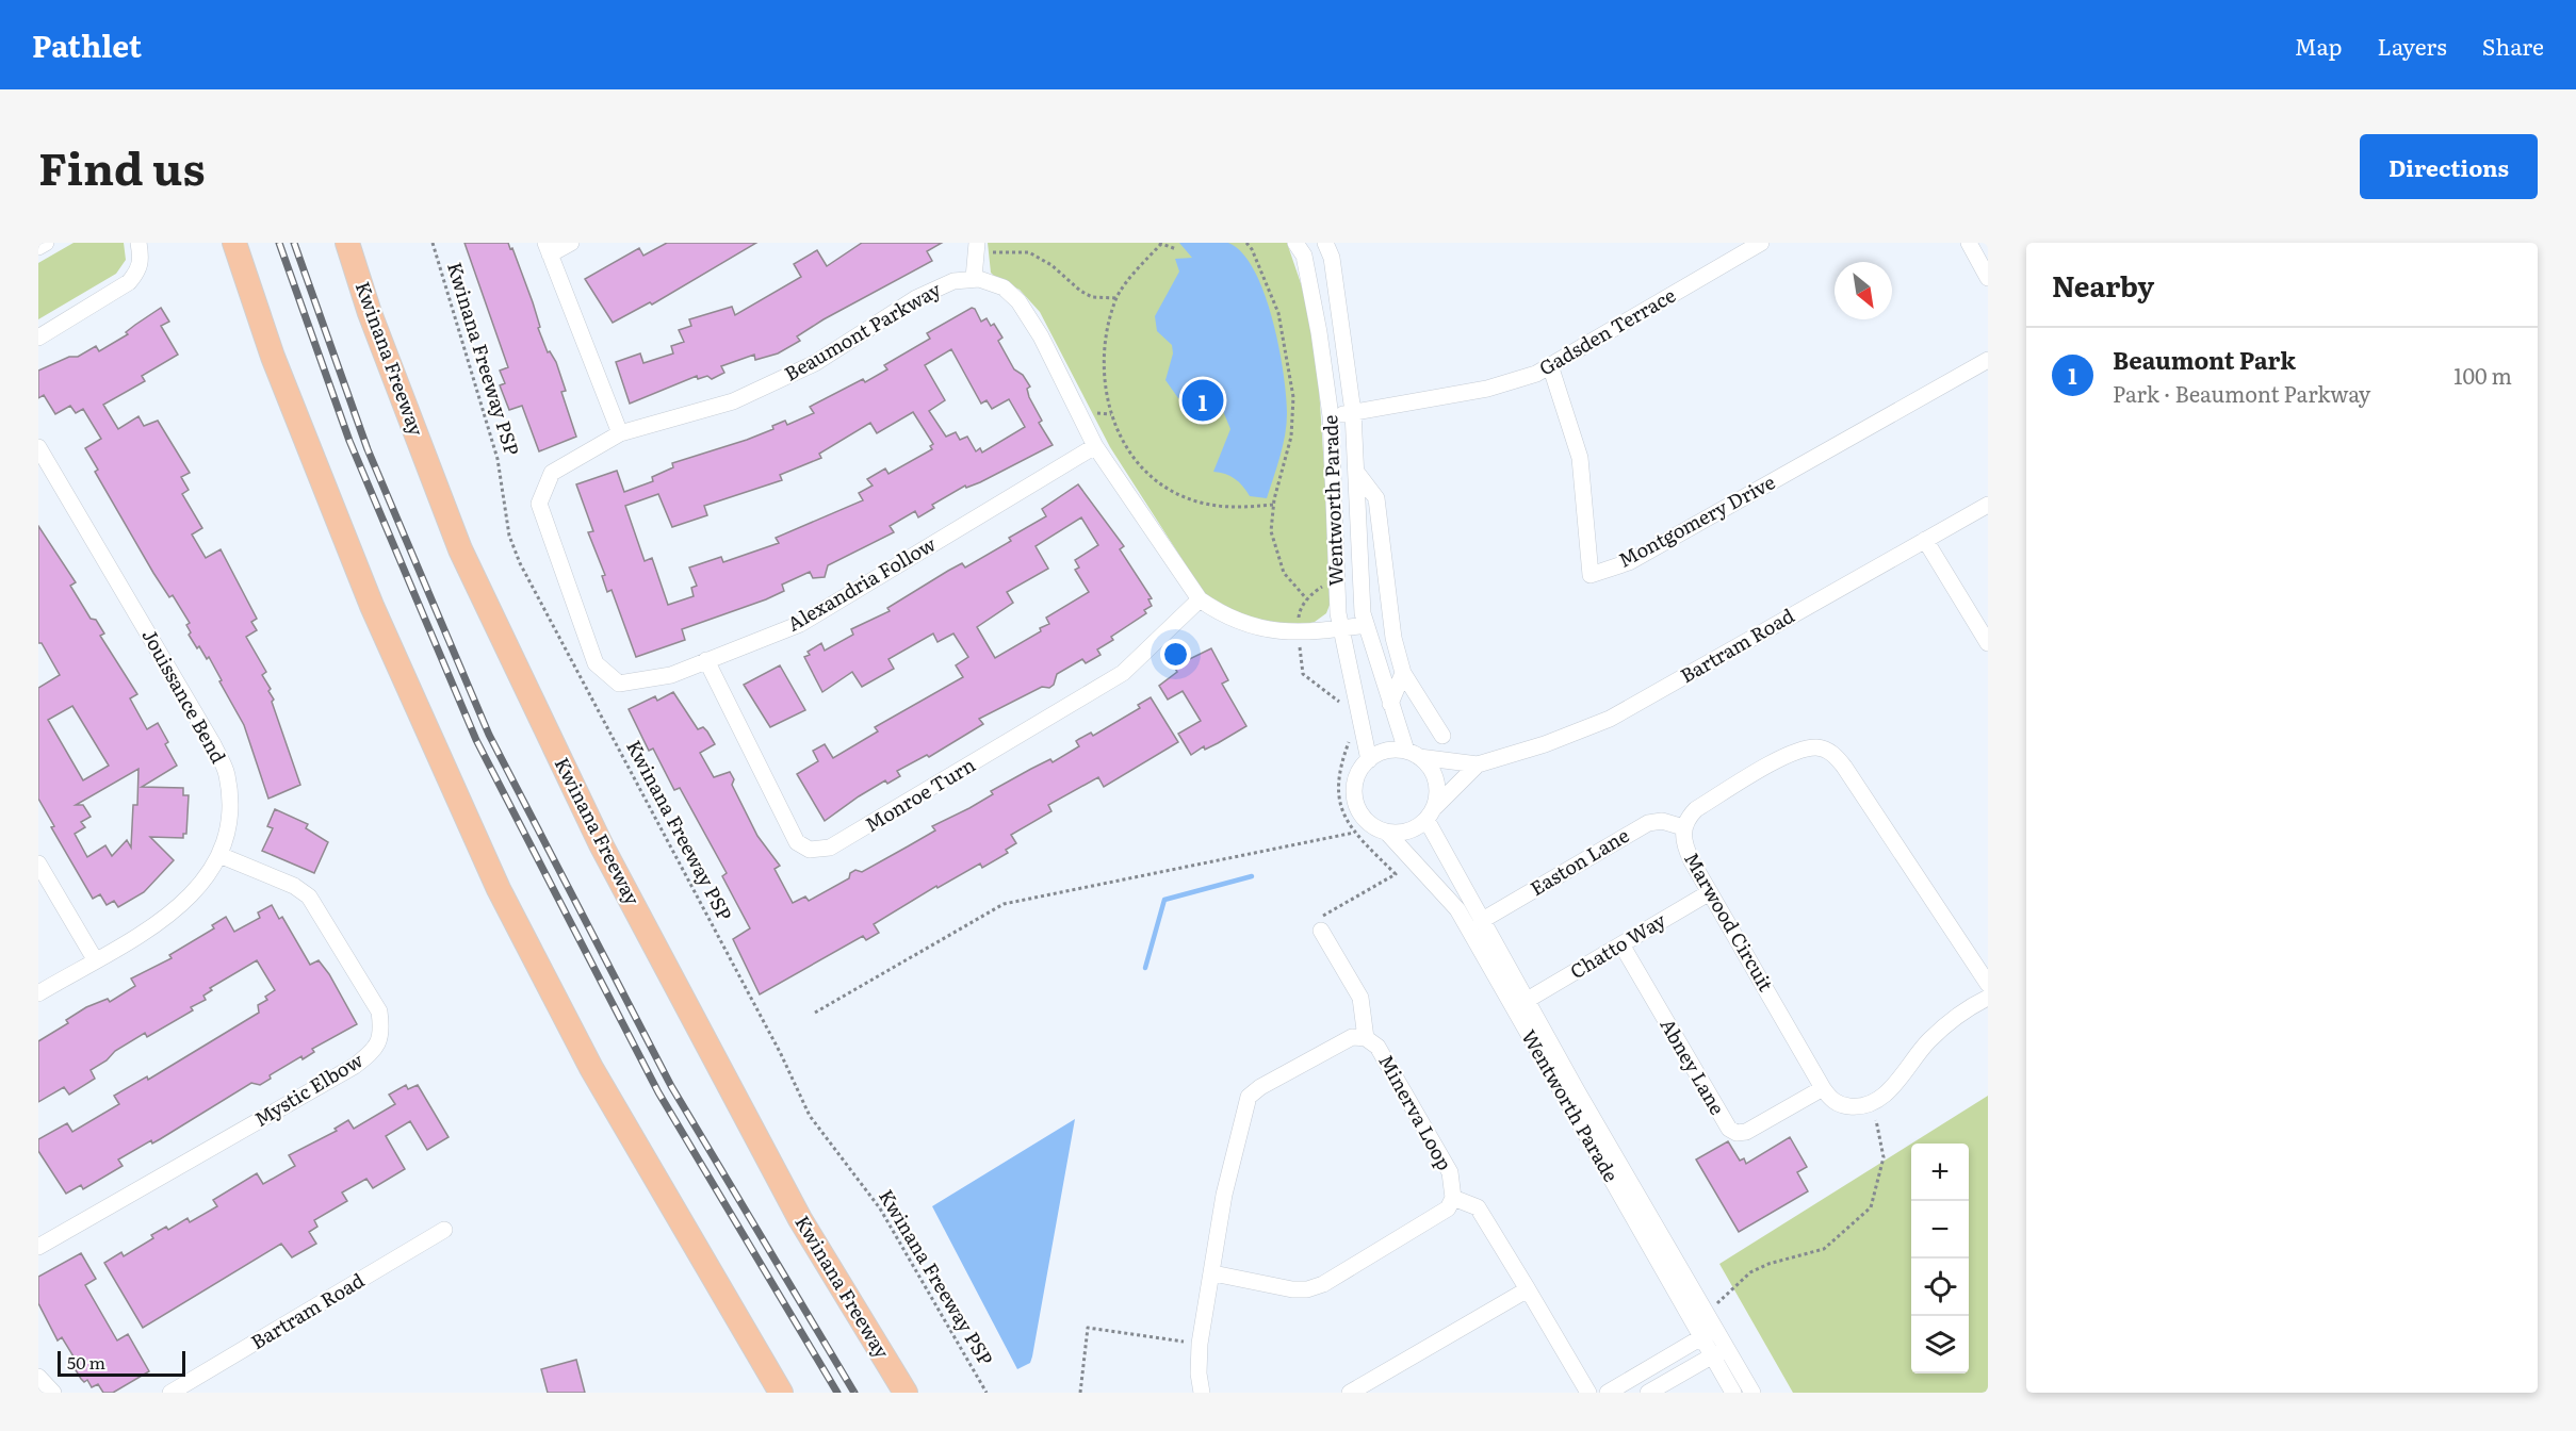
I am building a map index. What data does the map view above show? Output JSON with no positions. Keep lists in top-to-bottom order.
{
  "streets": {
    "highway": ["Kwinana Freeway"],
    "street": [
      "Beaumont Parkway",
      "Gadsden Terrace",
      "Wentworth Parade",
      "Montgomery Drive",
      "Alexandria Follow",
      "Bartram Road",
      "Jouissance Bend",
      "Monroe Turn",
      "Easton Lane",
      "Marwood Circuit",
      "Chatto Way",
      "Abney Lane",
      "Mystic Elbow",
      "Minerva Loop"
    ],
    "path": ["Kwinana Freeway PSP"]
  },
  "crossings": [
    ["Beaumont Parkway", "Alexandria Follow"],
    ["Gadsden Terrace", "Wentworth Parade"],
    ["Gadsden Terrace", "Montgomery Drive"],
    ["Wentworth Parade", "Bartram Road"],
    ["Wentworth Parade", "Easton Lane"],
    ["Wentworth Parade", "Chatto Way"],
    ["Alexandria Follow", "Monroe Turn"],
    ["Jouissance Bend", "Mystic Elbow"],
    ["Easton Lane", "Marwood Circuit"],
    ["Marwood Circuit", "Chatto Way"],
    ["Marwood Circuit", "Abney Lane"],
    ["Chatto Way", "Abney Lane"]
  ],
  "scale_bar": "50 m",
  "north": "bottom right",
  "page": {
    "header": "Pathlet",
    "nav": ["Map", "Layers", "Share"],
    "title": "Find us",
    "buttons": "Directions",
    "heading": "Nearby",
    "list": [
      {
        "mark": "1",
        "name": "Beaumont Park",
        "note": "Park · Beaumont Parkway",
        "value": "100 m"
      }
    ],
    "pins": "1",
    "map_buttons": ["+", "−"],
    "scale": "50 m"
  }
}
